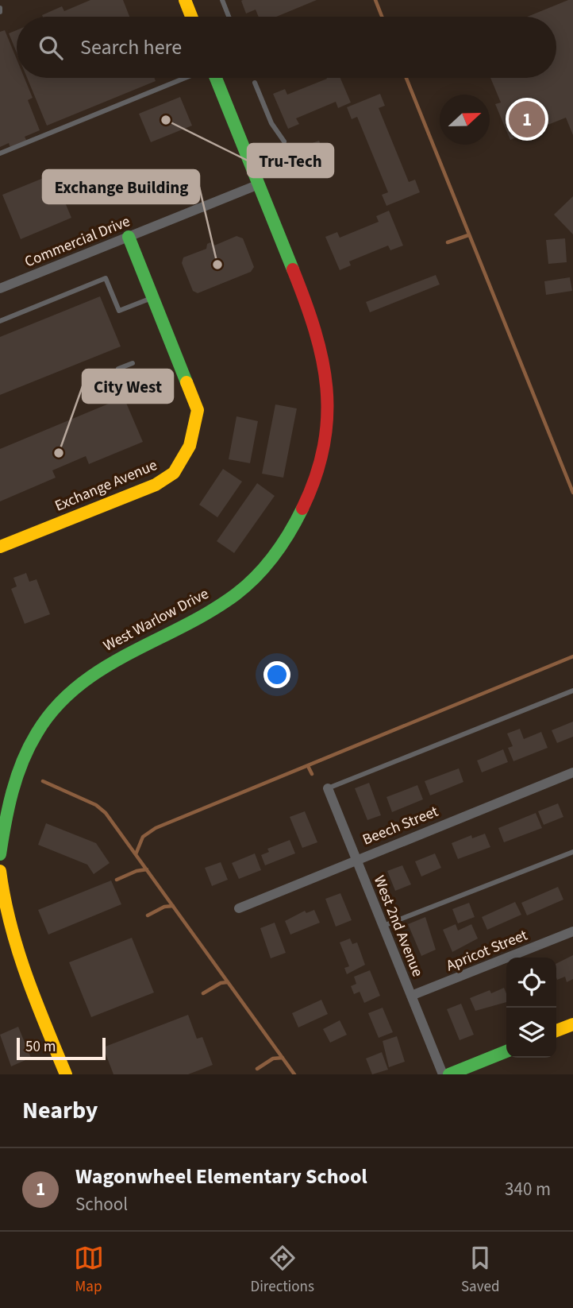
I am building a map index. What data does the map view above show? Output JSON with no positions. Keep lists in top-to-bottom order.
{
  "streets": {
    "street": [
      "Commercial Drive",
      "Exchange Avenue",
      "West Warlow Drive",
      "Beech Street",
      "West 2nd Avenue",
      "Apricot Street"
    ]
  },
  "crossings": [
    ["Commercial Drive", "Exchange Avenue"],
    ["Commercial Drive", "West Warlow Drive"],
    ["Beech Street", "West 2nd Avenue"],
    ["West 2nd Avenue", "Apricot Street"]
  ],
  "places": ["Tru-Tech", "Exchange Building", "City West"],
  "scale_bar": "50 m",
  "north": "right",
  "page": {
    "search": "Search here",
    "pins": "1",
    "scale": "50 m",
    "heading": "Nearby",
    "list": [
      {
        "mark": "1",
        "name": "Wagonwheel Elementary School",
        "note": "School",
        "value": "340 m"
      }
    ],
    "nav": ["Map", "Directions", "Saved"]
  }
}
